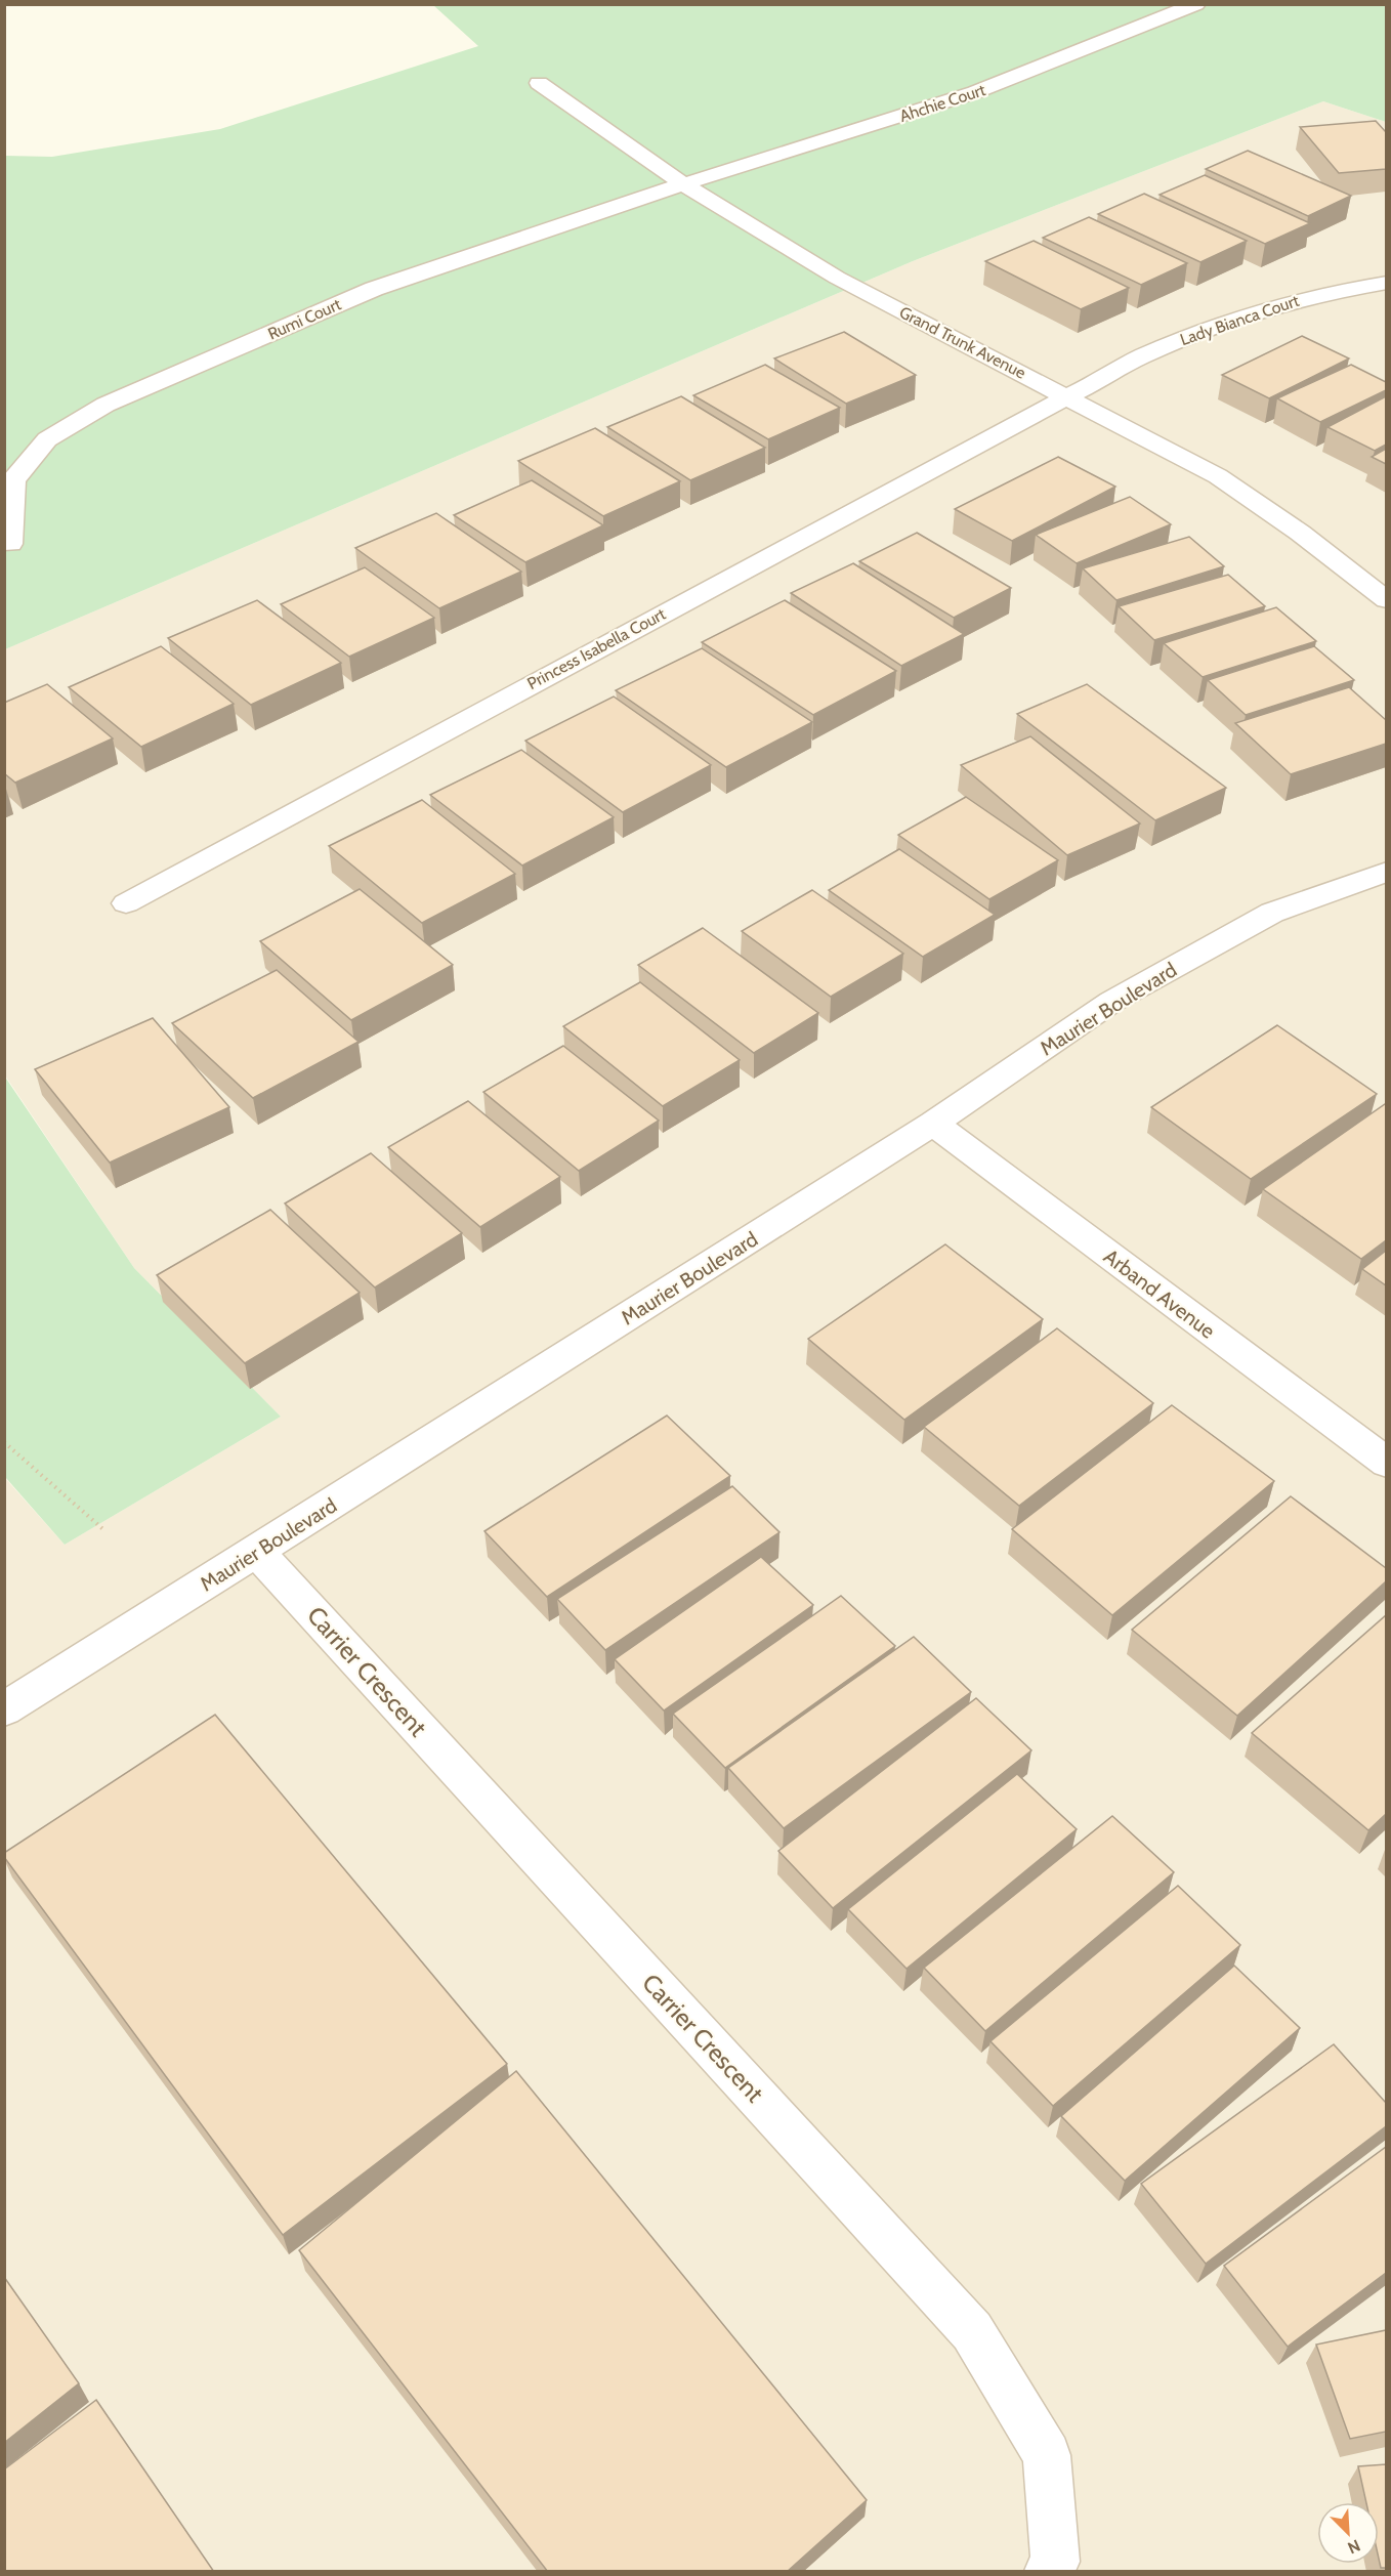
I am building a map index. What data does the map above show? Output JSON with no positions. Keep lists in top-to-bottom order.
{
  "streets": {
    "street": [
      "Ahchie Court",
      "Rumi Court",
      "Lady Bianca Court",
      "Grand Trunk Avenue",
      "Princess Isabella Court",
      "Maurier Boulevard",
      "Arband Avenue",
      "Carrier Crescent"
    ]
  },
  "crossings": [
    ["Ahchie Court", "Rumi Court"],
    ["Ahchie Court", "Grand Trunk Avenue"],
    ["Rumi Court", "Grand Trunk Avenue"],
    ["Lady Bianca Court", "Grand Trunk Avenue"],
    ["Lady Bianca Court", "Princess Isabella Court"],
    ["Grand Trunk Avenue", "Princess Isabella Court"],
    ["Maurier Boulevard", "Arband Avenue"],
    ["Maurier Boulevard", "Carrier Crescent"]
  ],
  "north": "bottom right"
}
